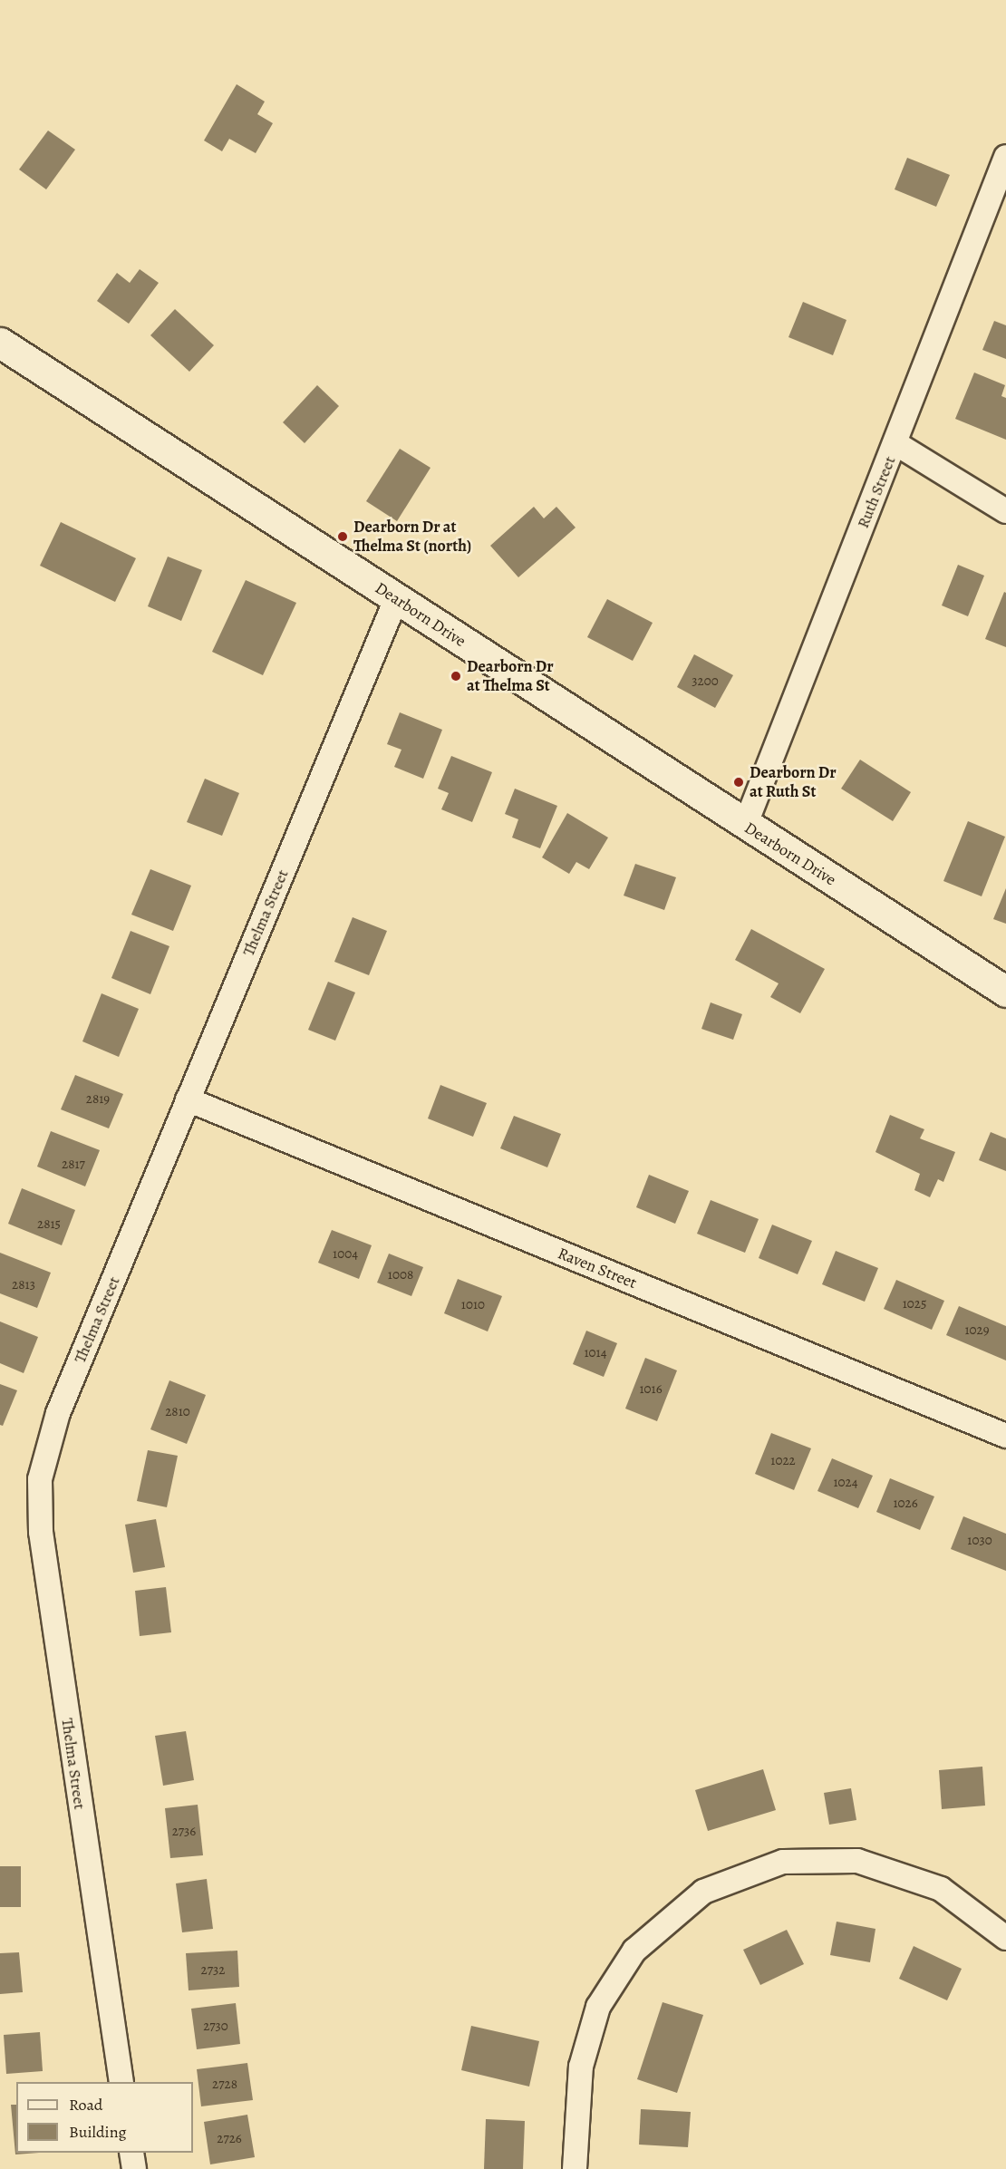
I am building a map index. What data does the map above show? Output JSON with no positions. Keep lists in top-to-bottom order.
{
  "streets": {
    "street": [
      "Ruth Street",
      "Dearborn Drive",
      "Thelma Street",
      "Raven Street"
    ]
  },
  "crossings": [
    ["Ruth Street", "Dearborn Drive"],
    ["Dearborn Drive", "Thelma Street"],
    ["Thelma Street", "Raven Street"]
  ],
  "places": ["Dearborn Dr at Thelma St (north)", "Dearborn Dr at Thelma St", "Dearborn Dr at Ruth St"],
  "house_numbers": [
    "3200",
    "2819",
    "2817",
    "2815",
    "1004",
    "1008",
    "2813",
    "1025",
    "1010",
    "1029",
    "1014",
    "1016",
    "2810",
    "1022",
    "1024",
    "1026",
    "1030",
    "2736",
    "2732",
    "2730",
    "2728",
    "2726"
  ],
  "legend": ["Road", "Building"]
}
